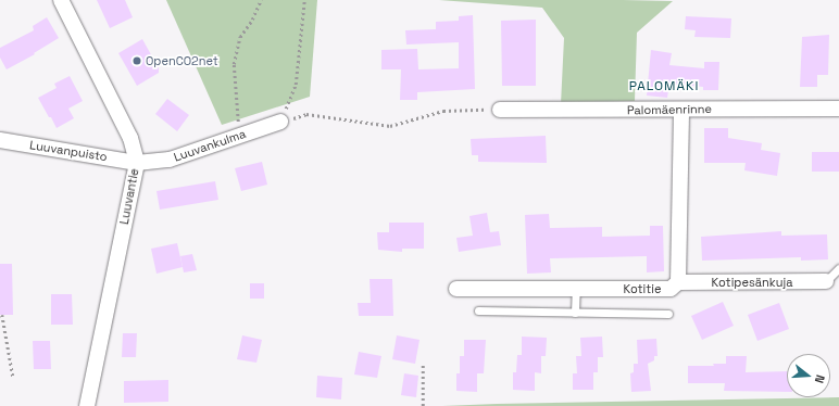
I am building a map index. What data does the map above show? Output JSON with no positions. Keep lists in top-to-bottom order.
{
  "streets": {
    "street": [
      "Palomäenrinne",
      "Luuvankulma",
      "Luuvanpuisto",
      "Luuvantie",
      "Kotipesänkuja",
      "Kotitie"
    ]
  },
  "crossings": [
    ["Palomäenrinne", "Kotitie"],
    ["Luuvankulma", "Luuvanpuisto"],
    ["Luuvankulma", "Luuvantie"],
    ["Luuvanpuisto", "Luuvantie"],
    ["Kotipesänkuja", "Kotitie"]
  ],
  "districts": ["PALOMÄKI"],
  "places": ["OpenCO2net"],
  "north": "right"
}
